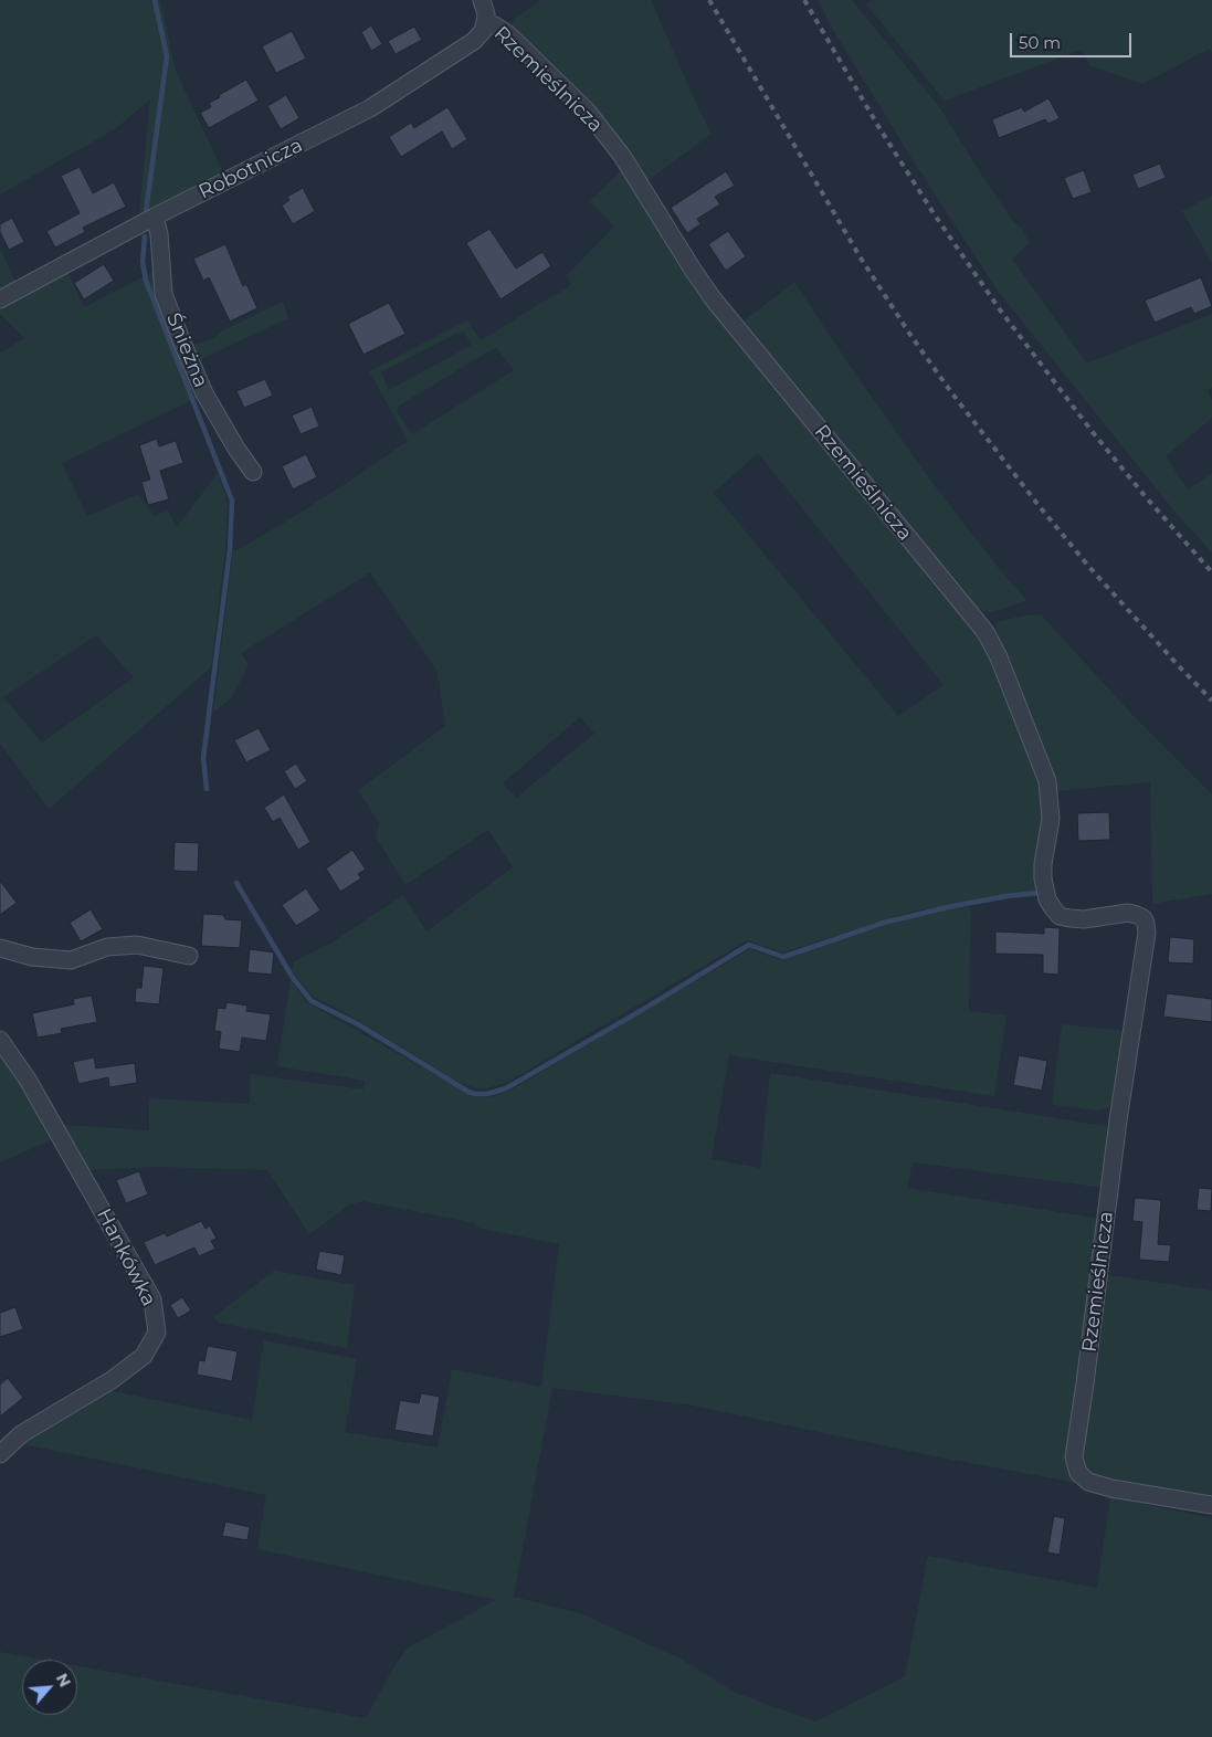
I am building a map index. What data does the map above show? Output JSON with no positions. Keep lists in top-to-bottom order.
{
  "streets": {
    "street": [
      "Rzemieślnicza",
      "Robotnicza",
      "Śnieżna",
      "Hankówka"
    ]
  },
  "crossings": [
    ["Rzemieślnicza", "Robotnicza"],
    ["Robotnicza", "Śnieżna"]
  ],
  "scale_bar": "50 m",
  "north": "top right"
}
